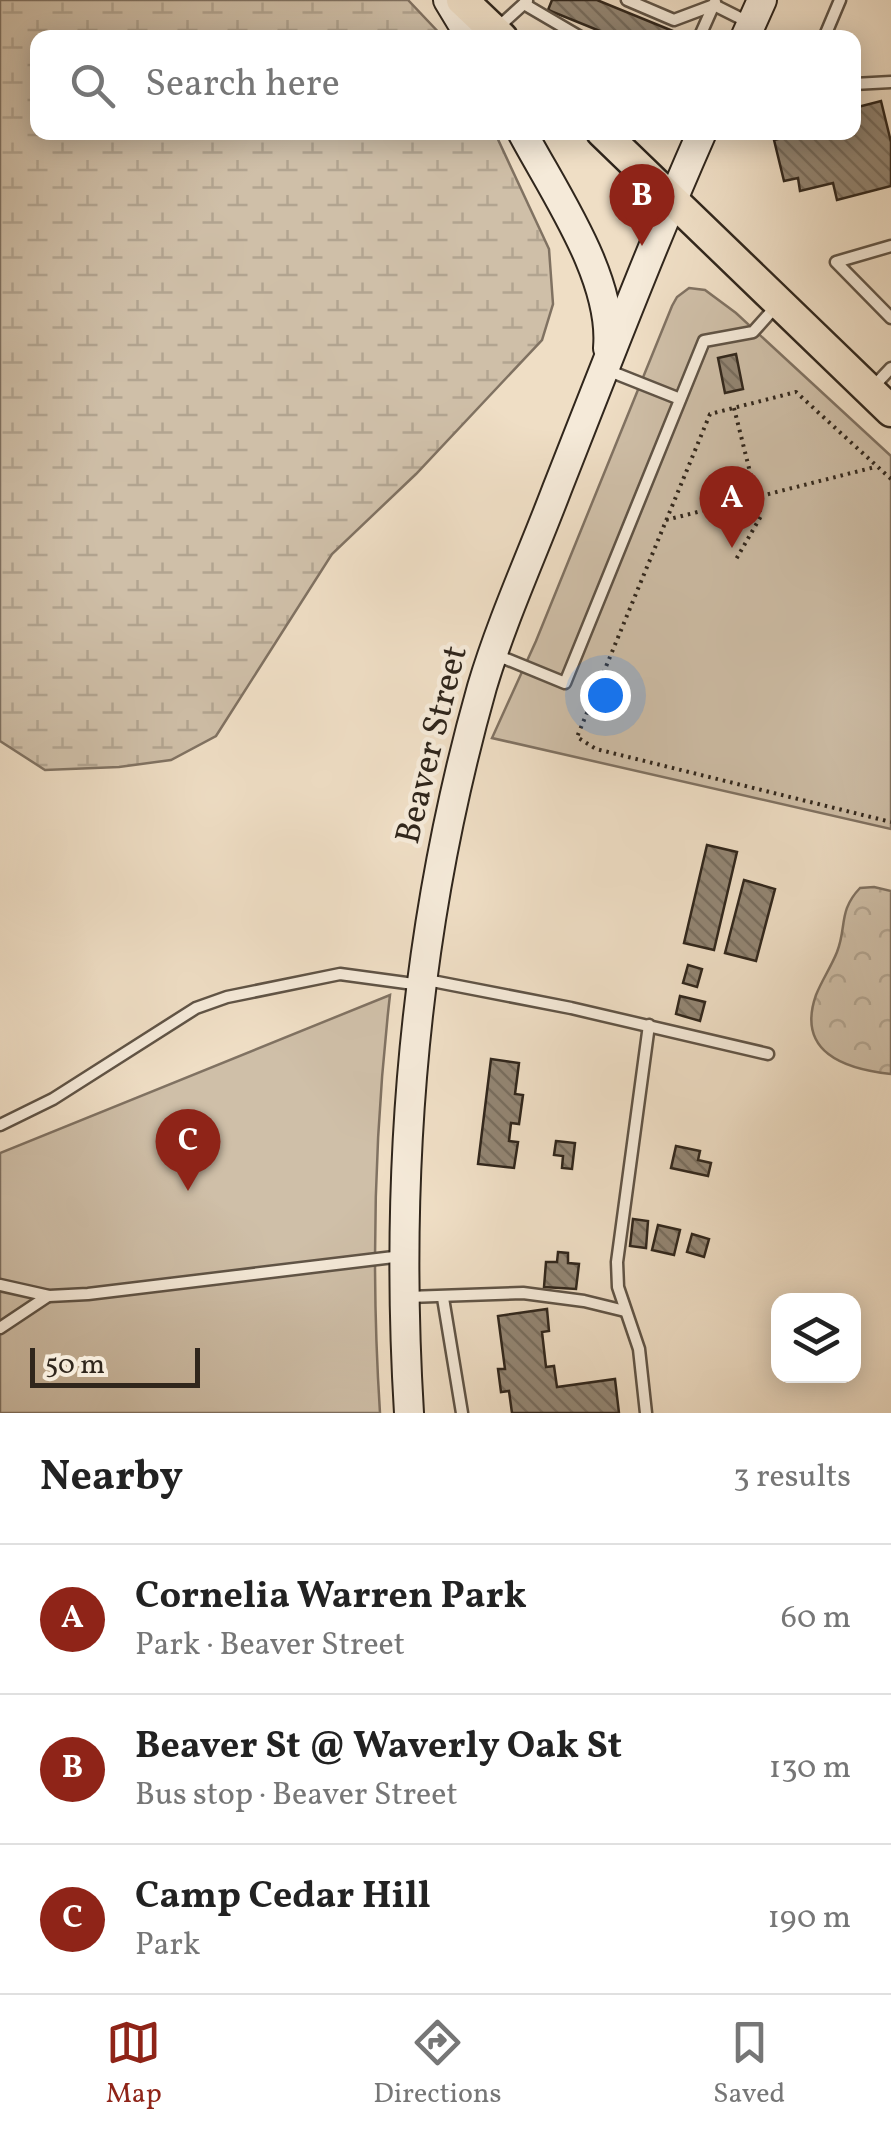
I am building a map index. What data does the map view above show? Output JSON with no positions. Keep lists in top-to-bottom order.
{
  "streets": {
    "main road": ["Beaver Street"]
  },
  "scale_bar": "50 m",
  "page": {
    "search": "Search here",
    "pins": ["B", "A", "C"],
    "scale": "50 m",
    "heading": ["Nearby", "3 results"],
    "list": [
      {
        "mark": "A",
        "name": "Cornelia Warren Park",
        "note": "Park · Beaver Street",
        "value": "60 m"
      },
      {
        "mark": "B",
        "name": "Beaver St @ Waverly Oak St",
        "note": "Bus stop · Beaver Street",
        "value": "130 m"
      },
      {
        "mark": "C",
        "name": "Camp Cedar Hill",
        "note": "Park",
        "value": "190 m"
      }
    ],
    "nav": ["Map", "Directions", "Saved"]
  }
}
